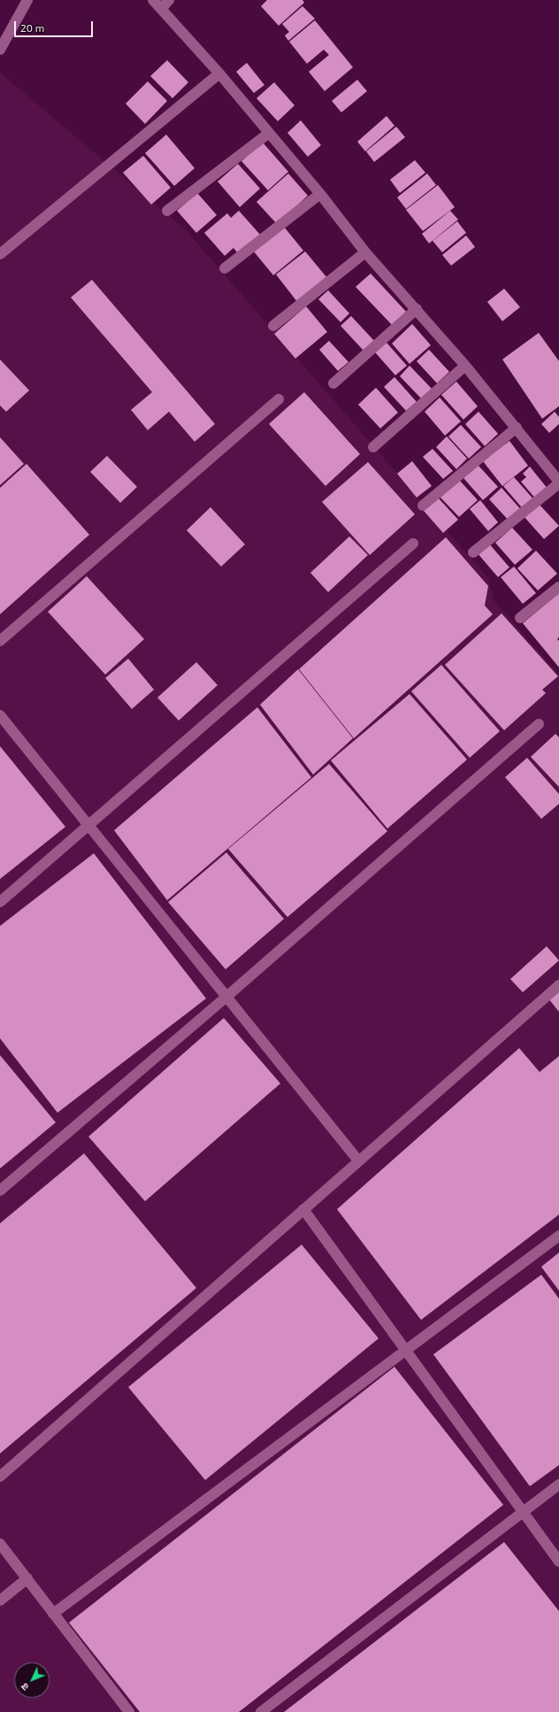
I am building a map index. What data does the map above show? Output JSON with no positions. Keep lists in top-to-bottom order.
{
  "scale_bar": "20 m",
  "north": "bottom left"
}
